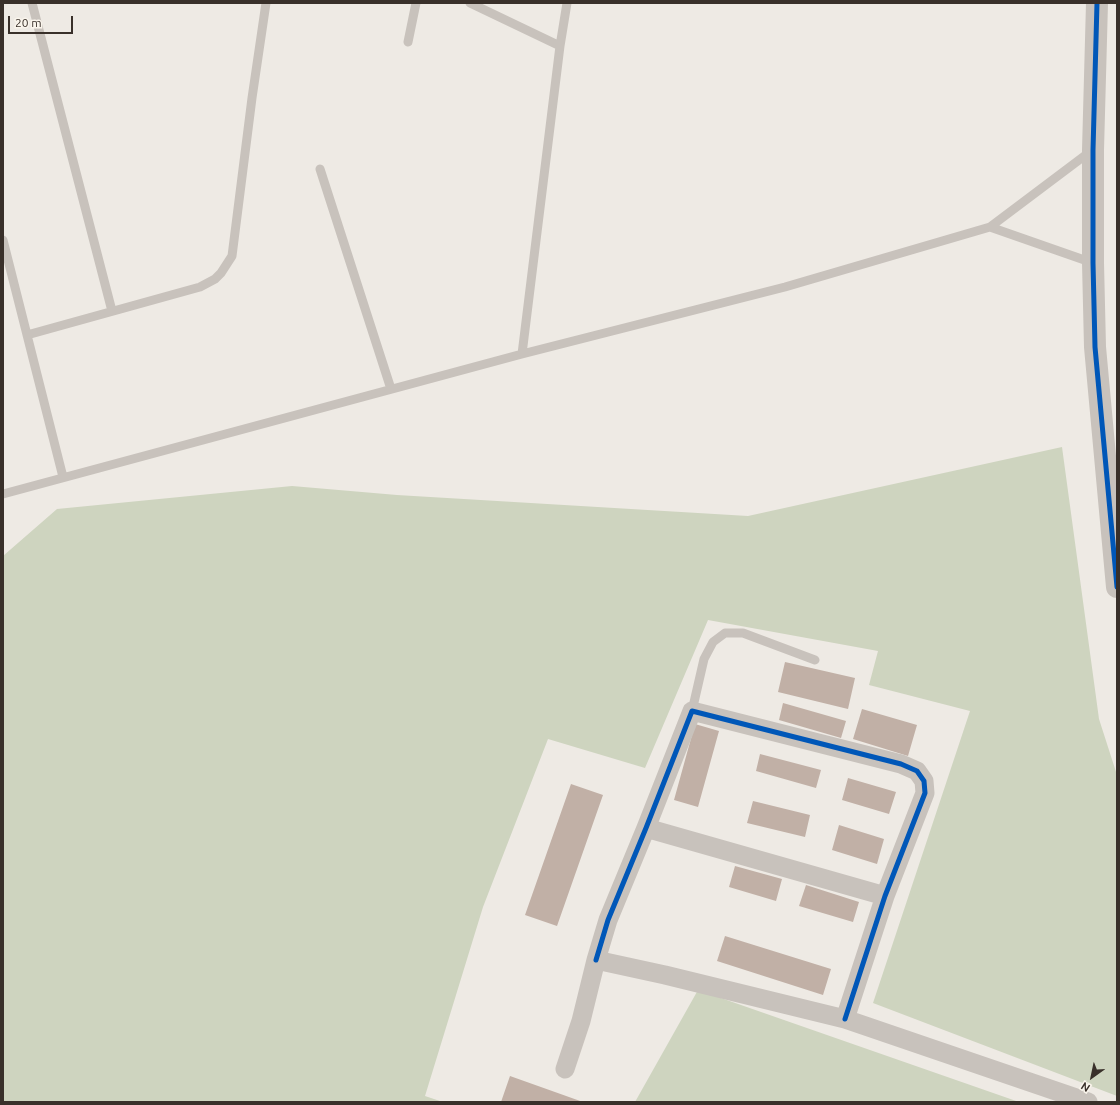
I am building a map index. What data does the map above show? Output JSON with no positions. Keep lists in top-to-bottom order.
{
  "scale_bar": "20 m",
  "north": "bottom left"
}
